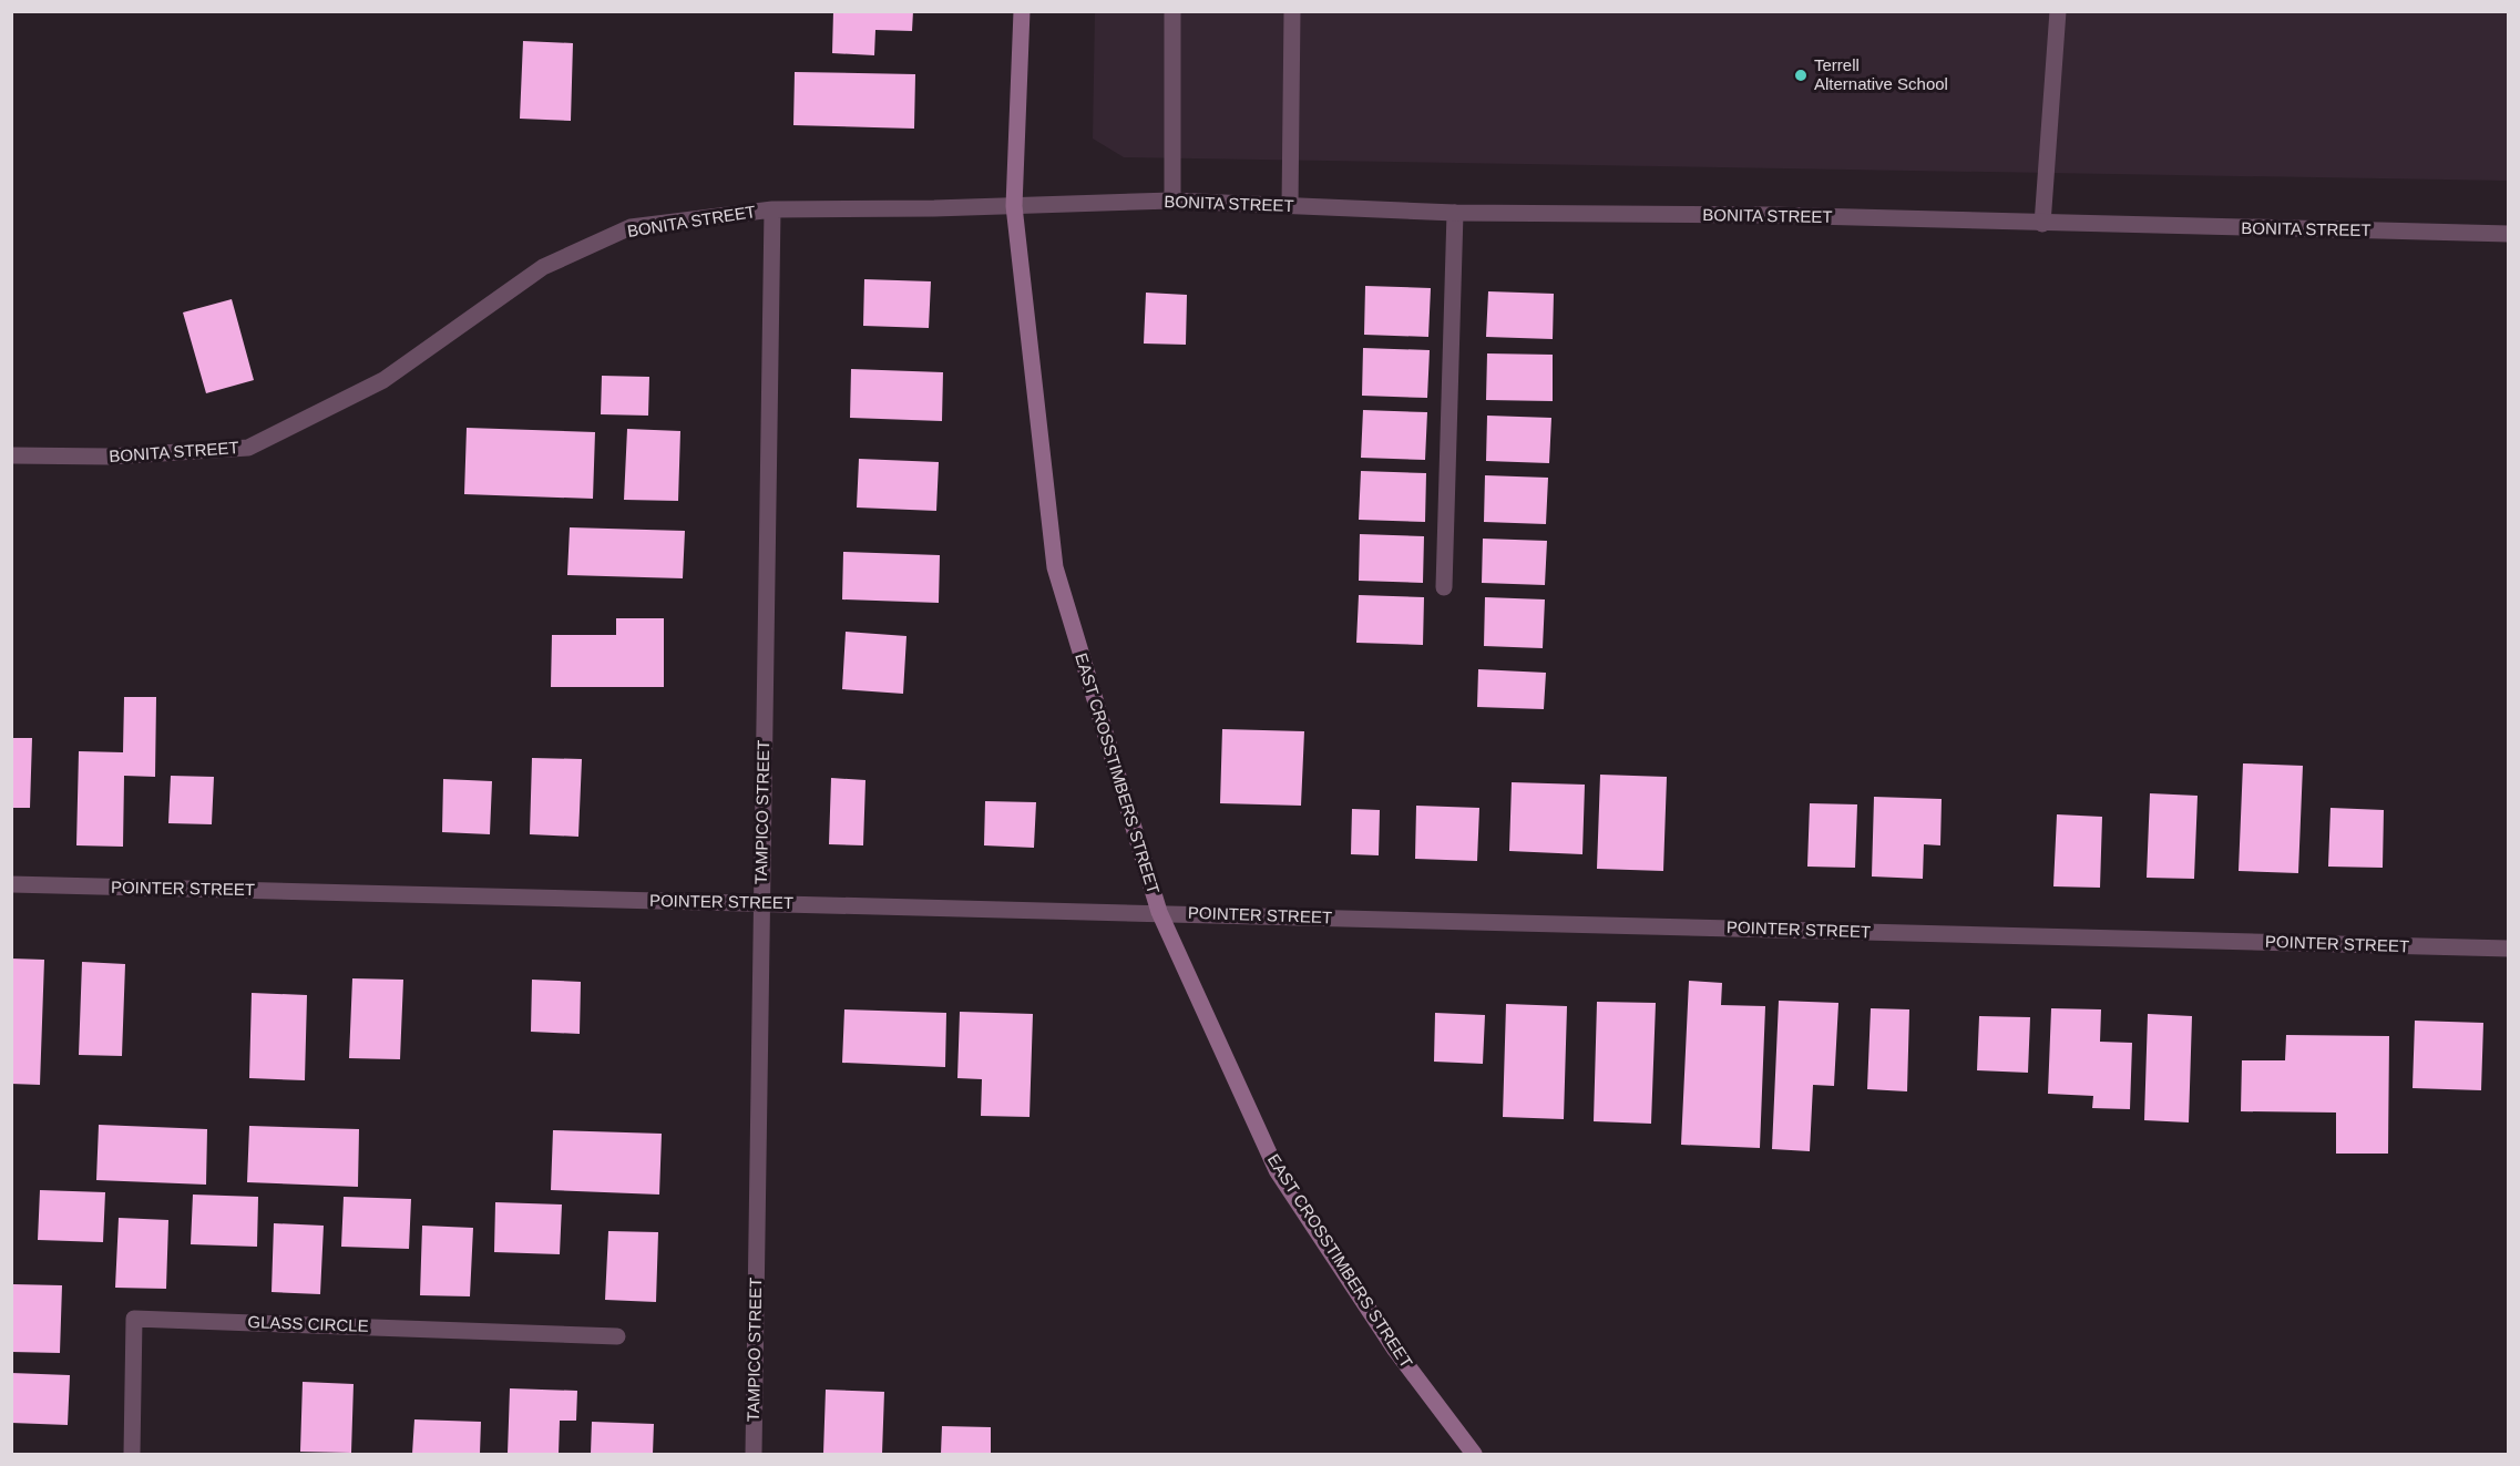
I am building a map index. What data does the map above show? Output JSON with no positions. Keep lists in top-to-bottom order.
{
  "streets": {
    "main road": ["EAST CROSSTIMBERS STREET"],
    "street": [
      "BONITA STREET",
      "TAMPICO STREET",
      "POINTER STREET",
      "GLASS CIRCLE"
    ]
  },
  "crossings": [
    ["BONITA STREET", "EAST CROSSTIMBERS STREET"],
    ["BONITA STREET", "TAMPICO STREET"],
    ["EAST CROSSTIMBERS STREET", "POINTER STREET"],
    ["TAMPICO STREET", "POINTER STREET"]
  ],
  "places": ["Terrell Alternative School"]
}
